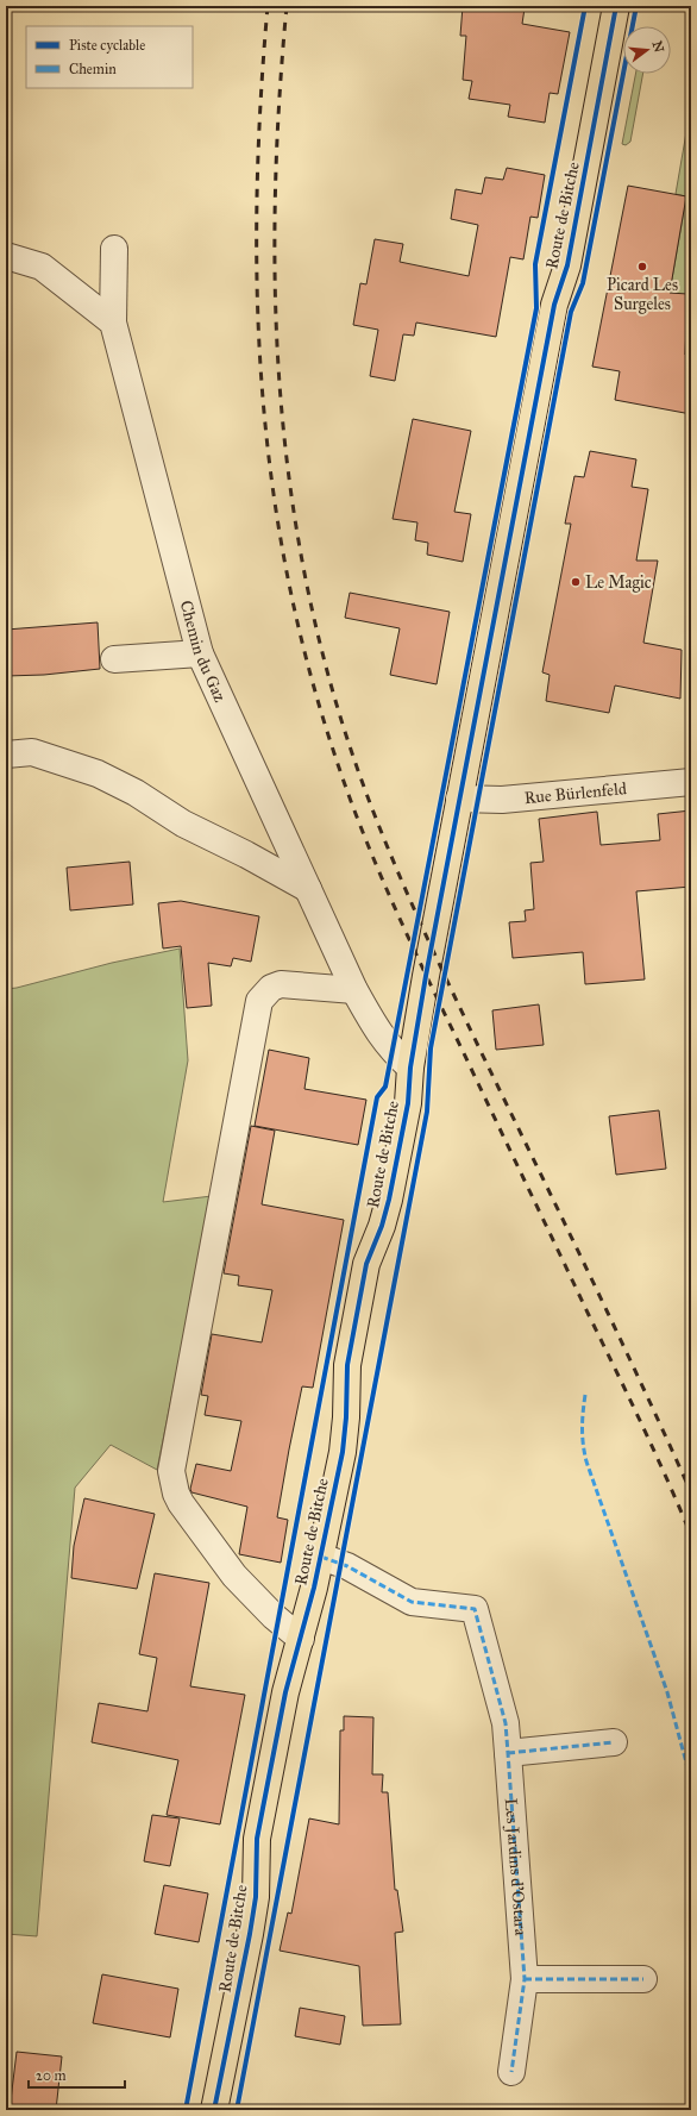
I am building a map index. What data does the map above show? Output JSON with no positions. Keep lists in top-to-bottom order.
{
  "streets": {
    "main road": ["Route de Bitche"],
    "street": ["Chemin du Gaz", "Rue Bürlenfeld", "Les Jardins d'Ostara"]
  },
  "crossings": [
    ["Route de Bitche", "Chemin du Gaz"],
    ["Route de Bitche", "Rue Bürlenfeld"],
    ["Route de Bitche", "Les Jardins d'Ostara"]
  ],
  "places": ["Picard Les Surgeles", "Le Magic"],
  "legend": ["Piste cyclable", "Chemin"],
  "scale_bar": "20 m",
  "north": "right"
}
